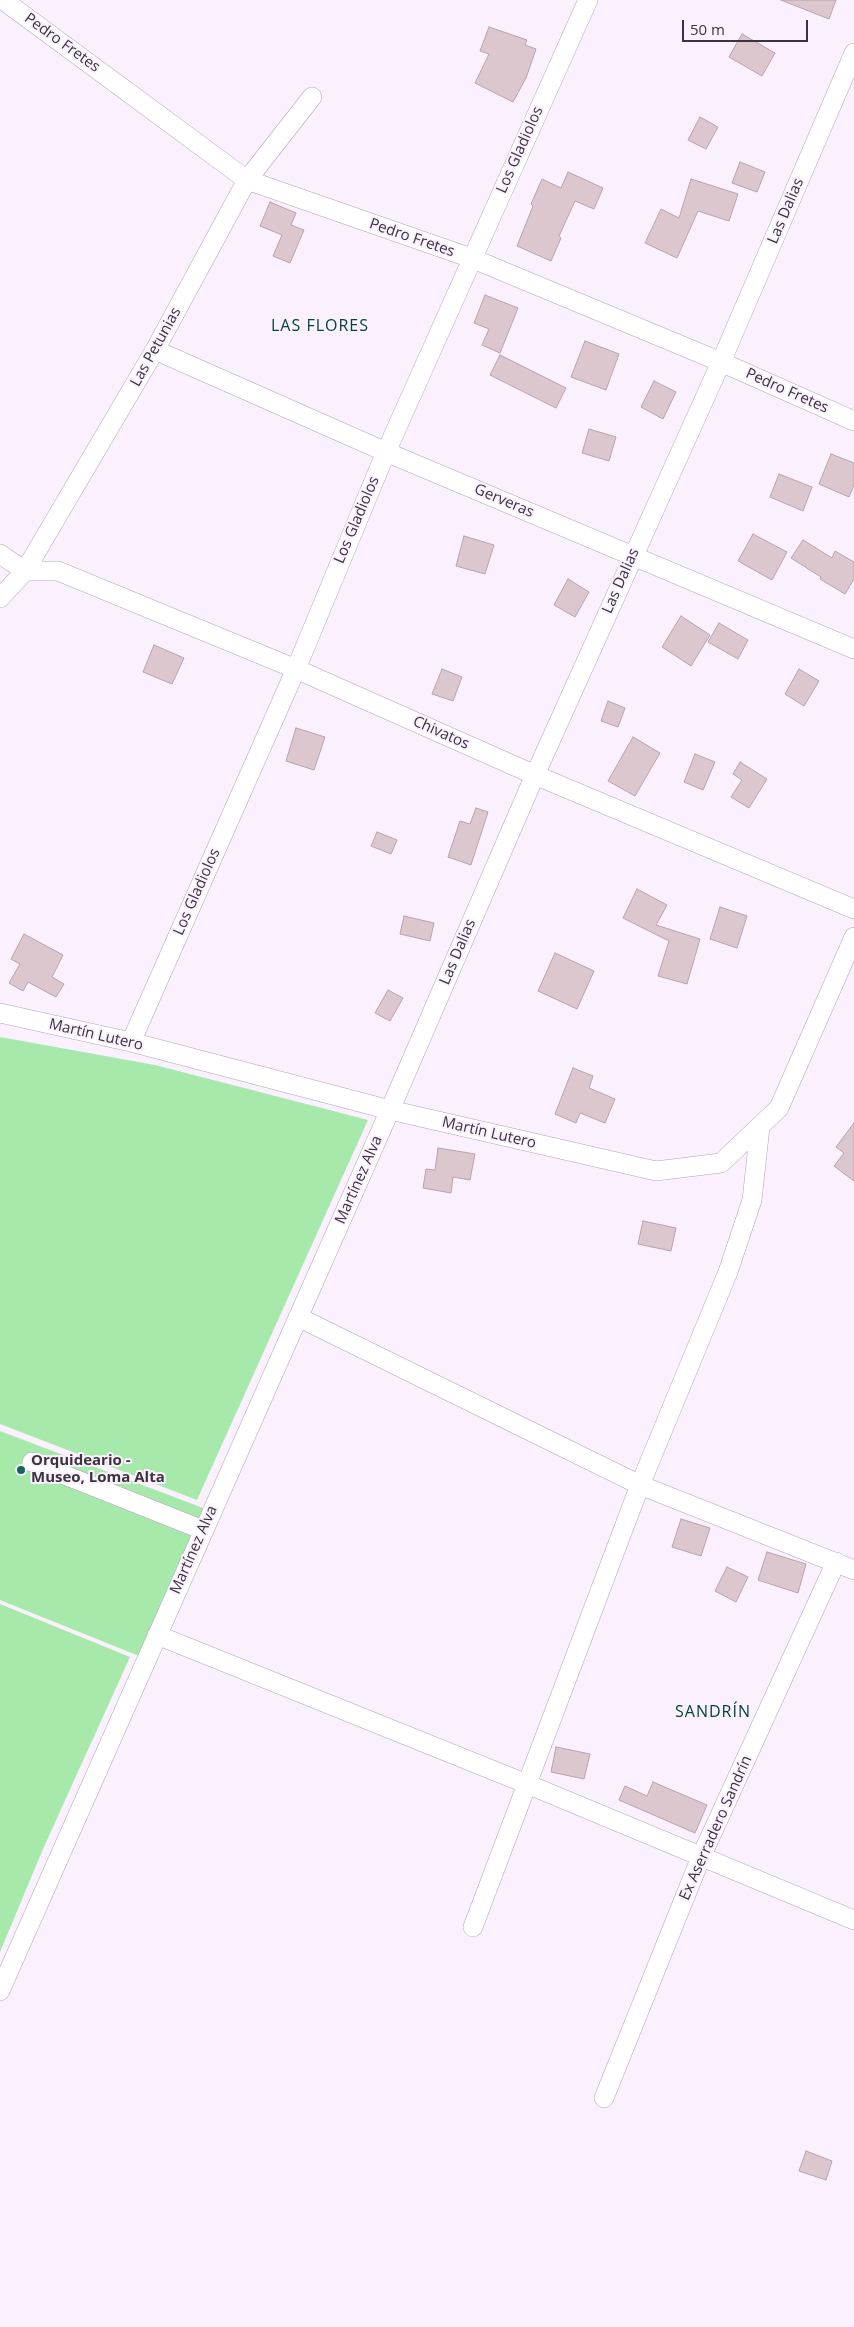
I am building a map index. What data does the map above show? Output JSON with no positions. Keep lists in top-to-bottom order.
{
  "streets": {
    "street": [
      "Pedro Fretes",
      "Los Gladiolos",
      "Las Dalias",
      "Las Petunias",
      "Gerveras",
      "Chivatos",
      "Martín Lutero",
      "Martínez Alva",
      "Ex Aserradero Sandrín"
    ]
  },
  "crossings": [
    ["Pedro Fretes", "Los Gladiolos"],
    ["Pedro Fretes", "Las Dalias"],
    ["Pedro Fretes", "Las Petunias"],
    ["Los Gladiolos", "Gerveras"],
    ["Los Gladiolos", "Chivatos"],
    ["Los Gladiolos", "Martín Lutero"],
    ["Las Dalias", "Gerveras"],
    ["Las Dalias", "Chivatos"],
    ["Las Dalias", "Martín Lutero"],
    ["Las Dalias", "Martínez Alva"],
    ["Las Petunias", "Gerveras"],
    ["Las Petunias", "Chivatos"],
    ["Martín Lutero", "Martínez Alva"]
  ],
  "districts": ["LAS FLORES", "SANDRÍN"],
  "places": ["Orquideario - Museo, Loma Alta"],
  "scale_bar": "50 m"
}
